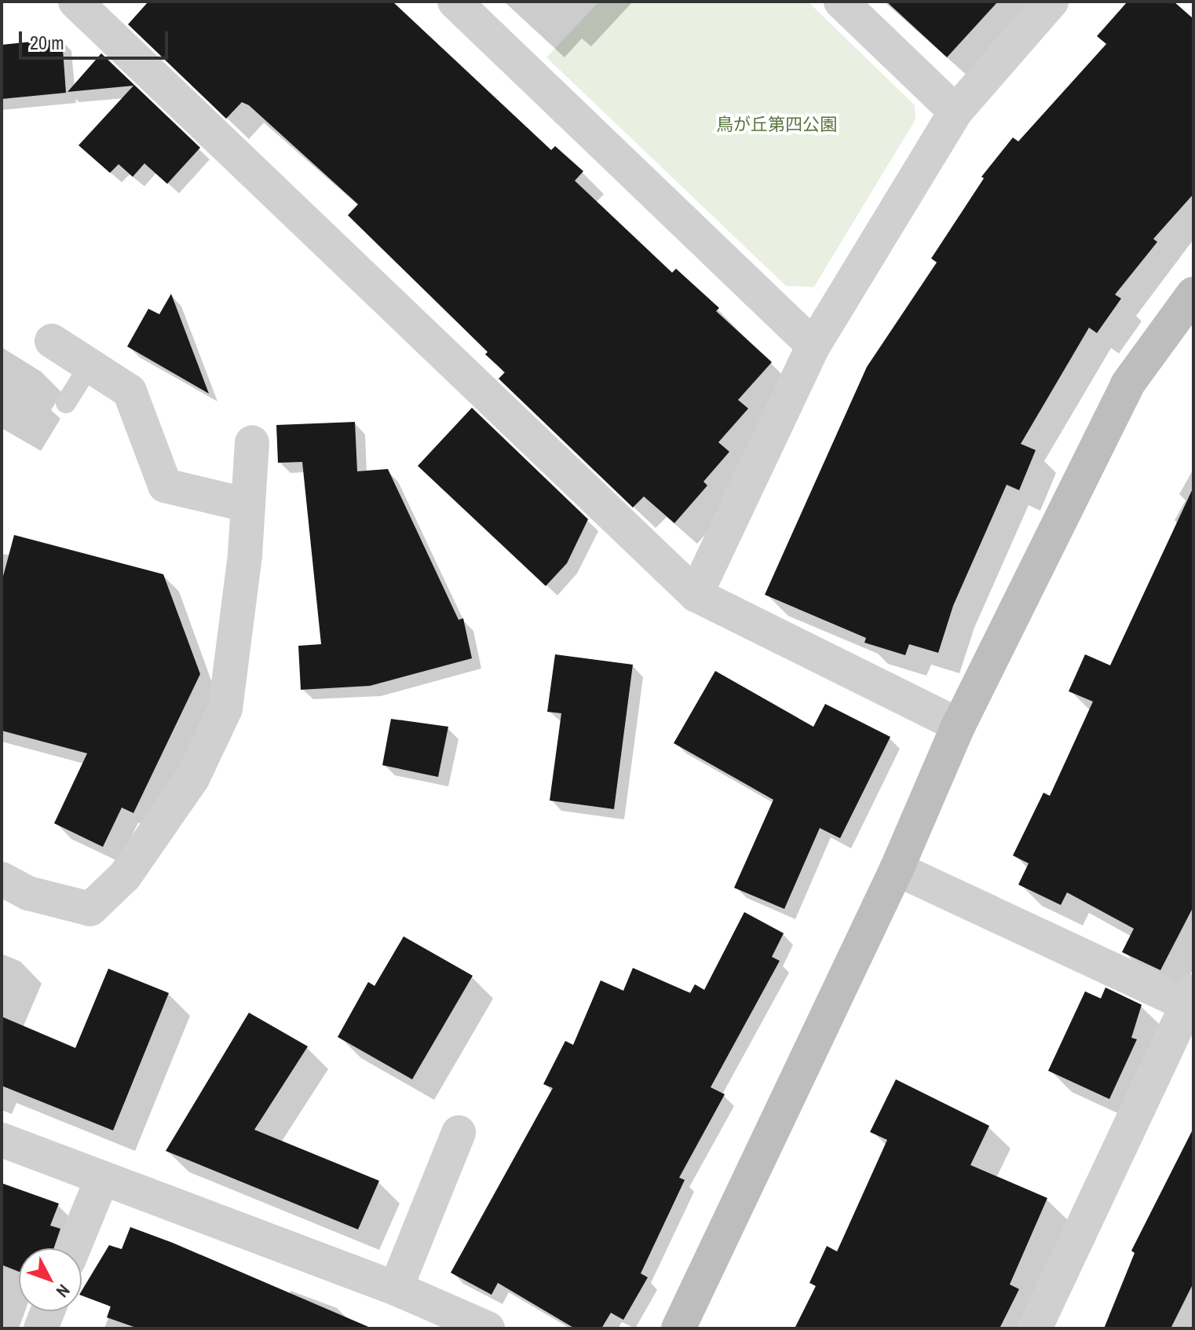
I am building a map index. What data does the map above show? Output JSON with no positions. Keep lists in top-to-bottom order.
{
  "parks": ["鳥が丘第四公園"],
  "scale_bar": "20 m",
  "north": "bottom right"
}
